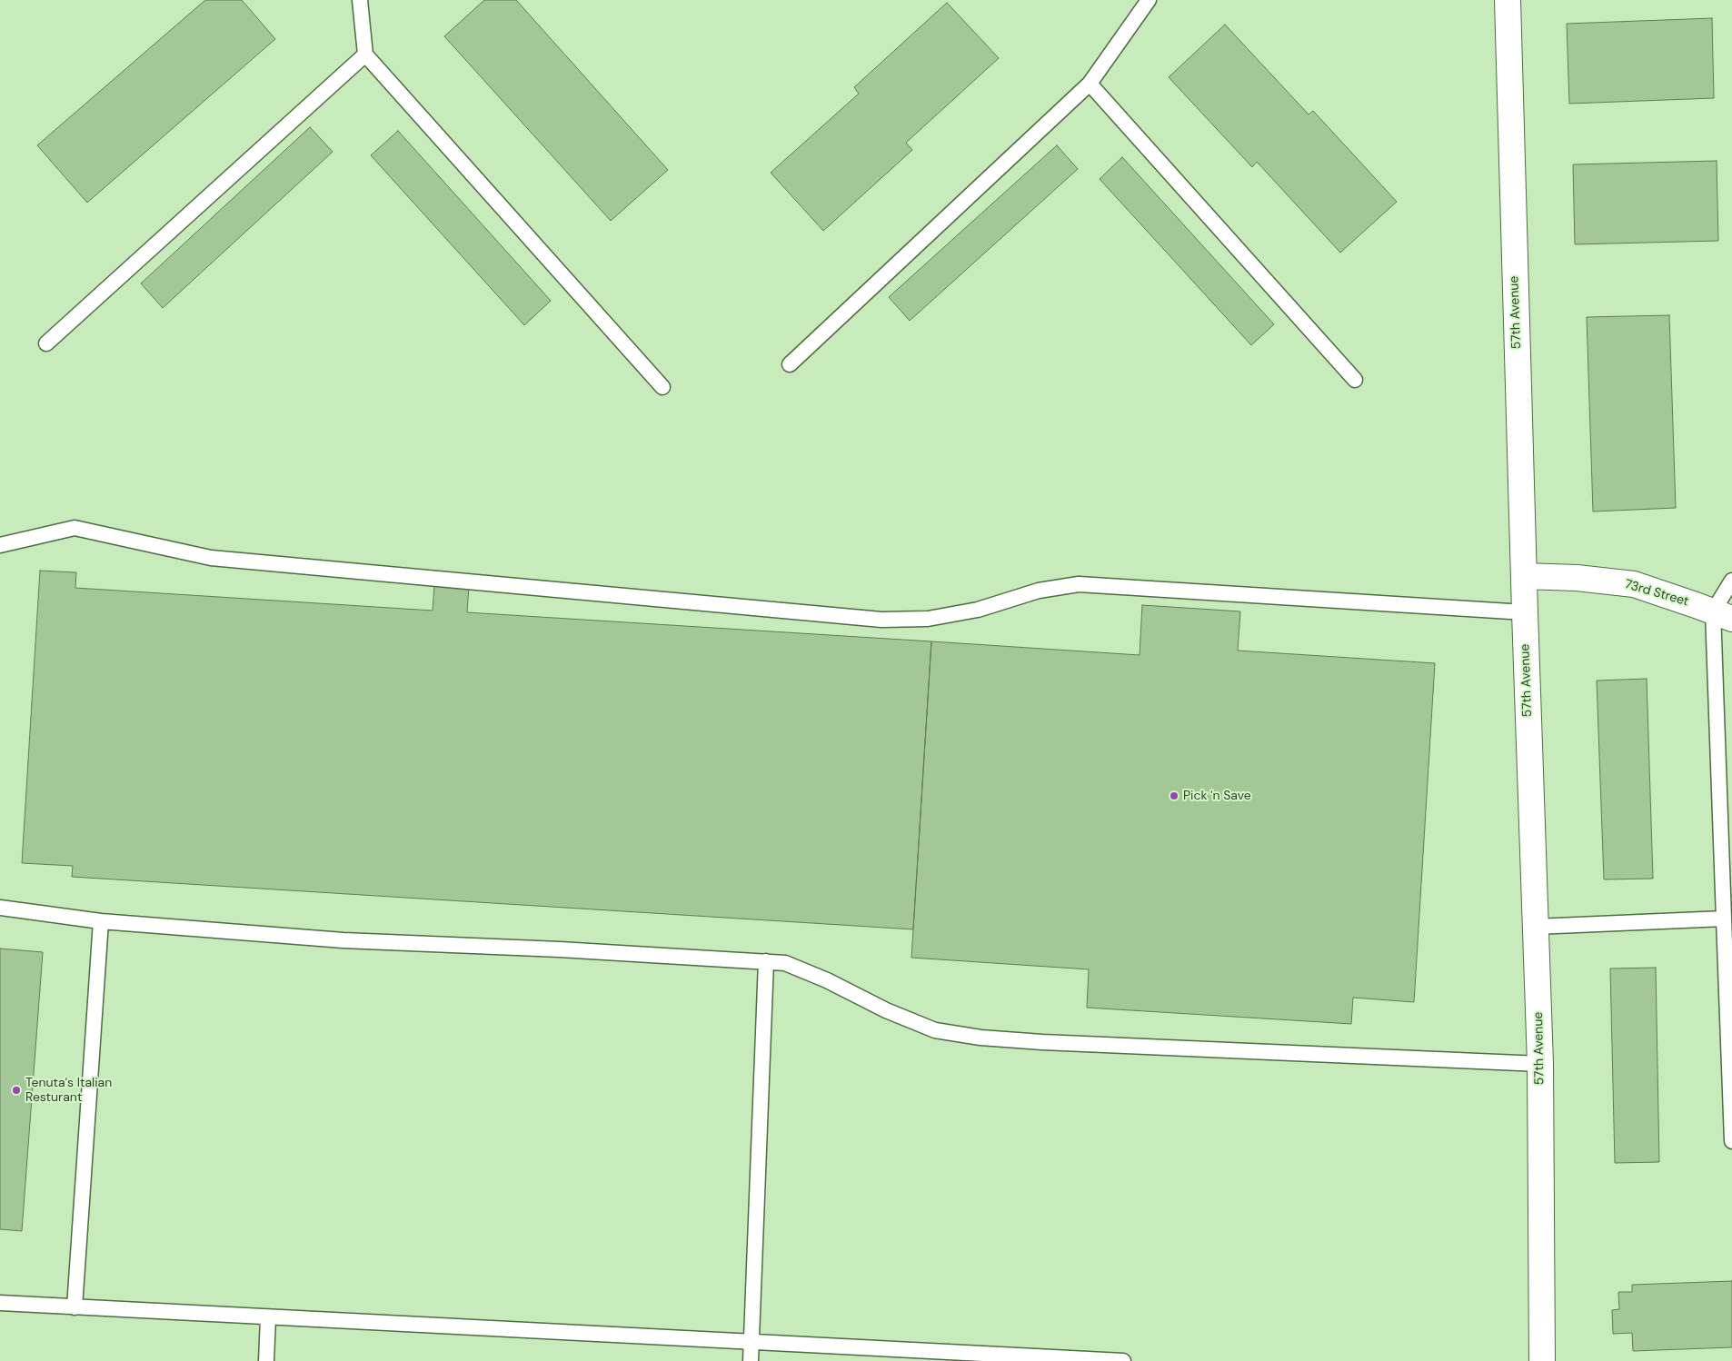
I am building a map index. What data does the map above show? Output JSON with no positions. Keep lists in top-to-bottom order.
{
  "streets": {
    "street": ["57th Avenue", "73rd Street"]
  },
  "crossings": [
    ["57th Avenue", "73rd Street"]
  ],
  "places": ["Pick 'n Save", "Tenuta's Italian Resturant"]
}
